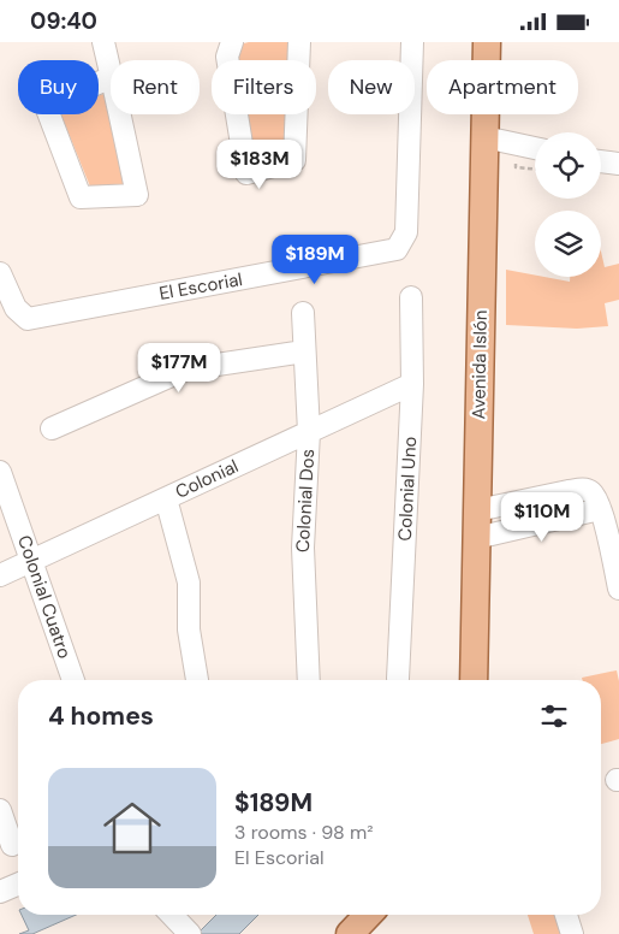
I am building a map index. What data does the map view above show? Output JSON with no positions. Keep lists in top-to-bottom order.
{
  "streets": {
    "main road": ["Avenida Islón"],
    "street": [
      "El Escorial",
      "Colonial",
      "Colonial Uno",
      "Colonial Dos",
      "Colonial Cuatro"
    ]
  },
  "crossings": [
    ["Colonial", "Colonial Uno"],
    ["Colonial", "Colonial Dos"],
    ["Colonial", "Colonial Cuatro"]
  ],
  "page": {
    "status": "09:40",
    "chip": [
      "Buy",
      "Rent",
      "Filters",
      "New",
      "Apartment"
    ],
    "price": [
      "$183M",
      "$189M",
      "$177M",
      "$110M"
    ],
    "heading": "4 homes",
    "list": [
      {
        "name": "$189M",
        "note": "3 rooms · 98 m² · El Escorial"
      }
    ]
  }
}
